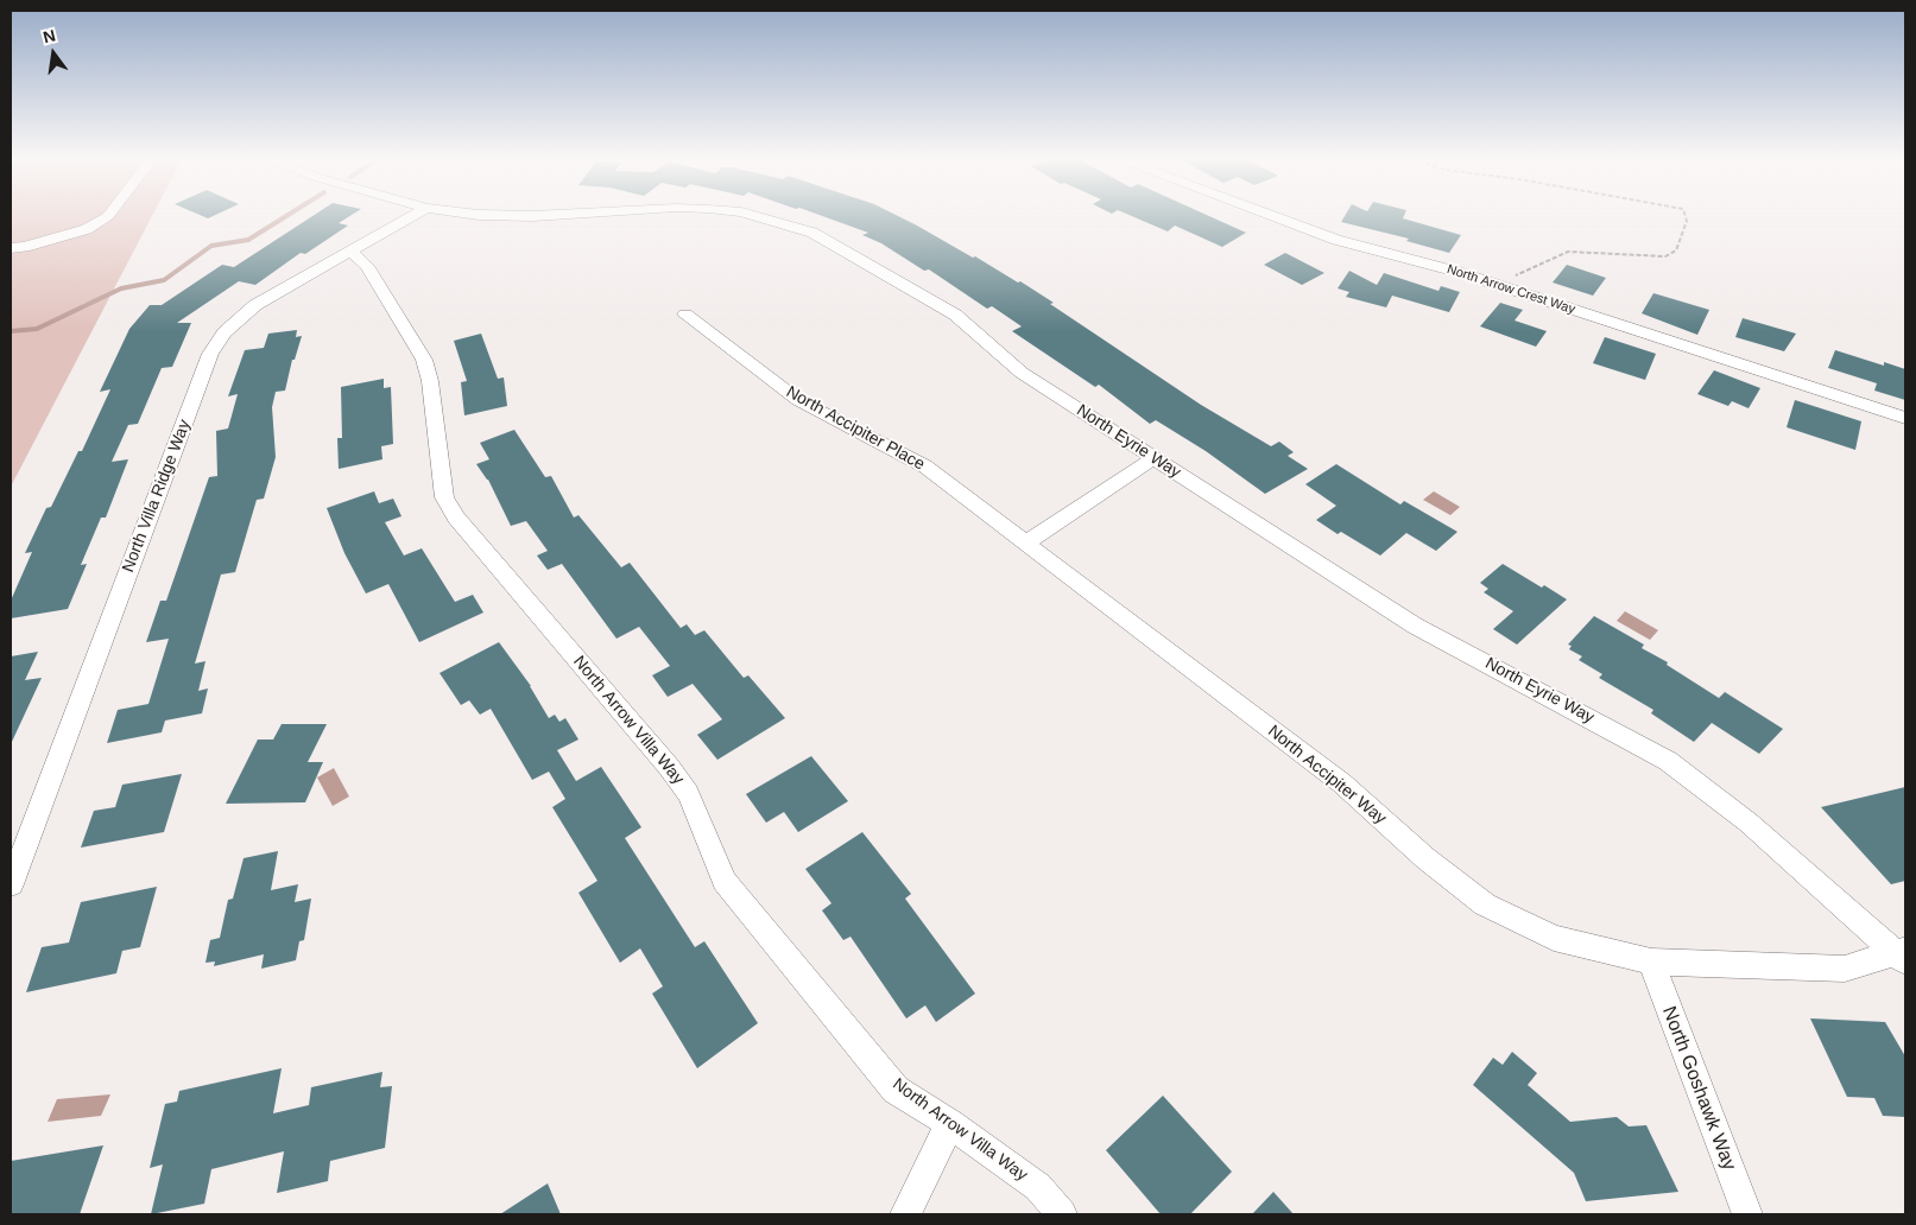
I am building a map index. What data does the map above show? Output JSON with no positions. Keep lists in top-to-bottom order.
{
  "streets": {
    "street": [
      "North Arrow Crest Way",
      "North Accipiter Place",
      "North Eyrie Way",
      "North Villa Ridge Way",
      "North Arrow Villa Way",
      "North Accipiter Way",
      "North Goshawk Way"
    ]
  },
  "crossings": [
    ["North Accipiter Place", "North Accipiter Way"],
    ["North Eyrie Way", "North Accipiter Way"],
    ["North Villa Ridge Way", "North Arrow Villa Way"],
    ["North Accipiter Way", "North Goshawk Way"]
  ],
  "north": "top"
}
